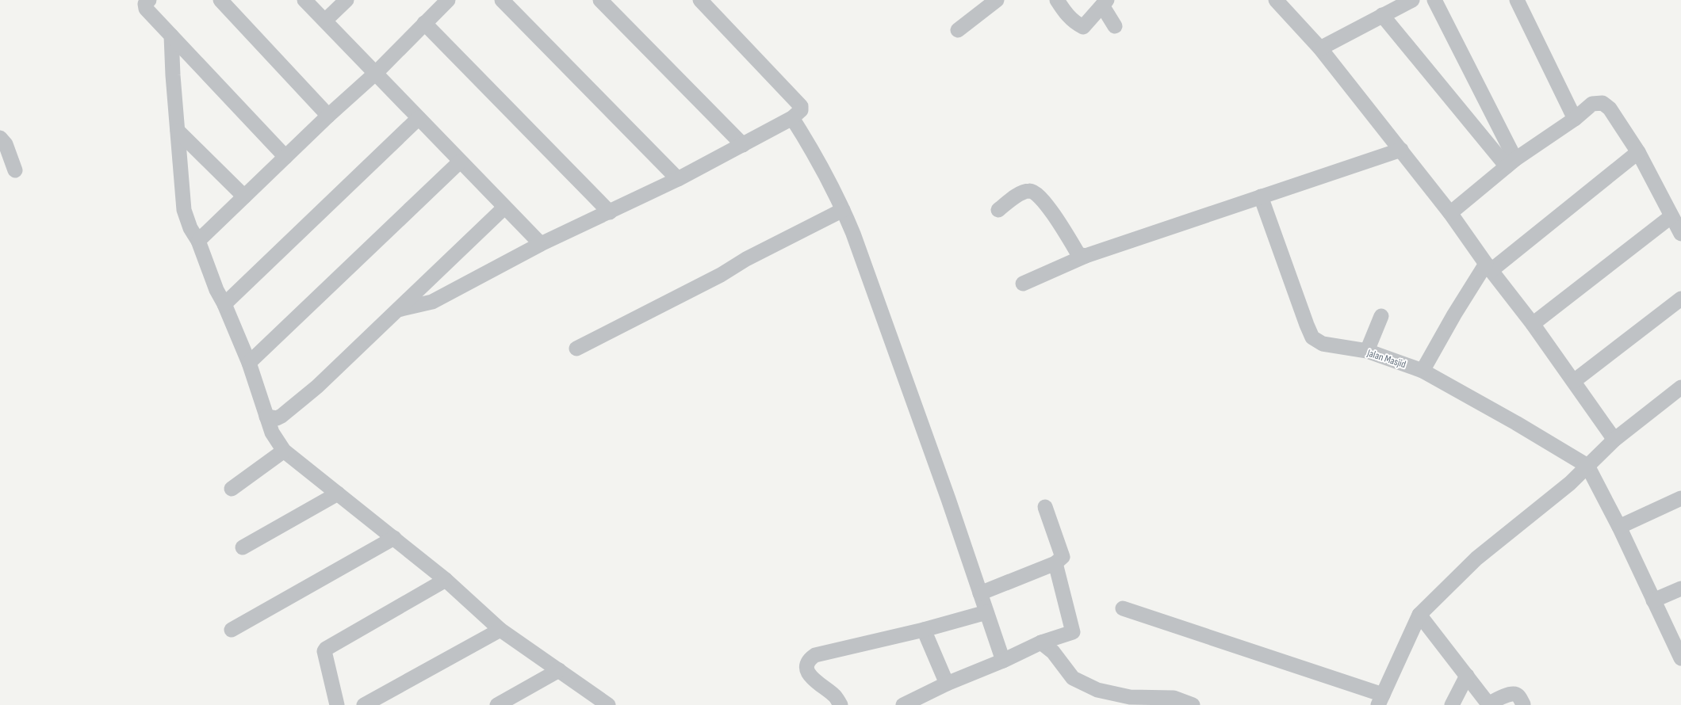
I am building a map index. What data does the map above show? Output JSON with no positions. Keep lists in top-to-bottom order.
{
  "streets": {
    "street": ["Jalan Masjid"]
  }
}
